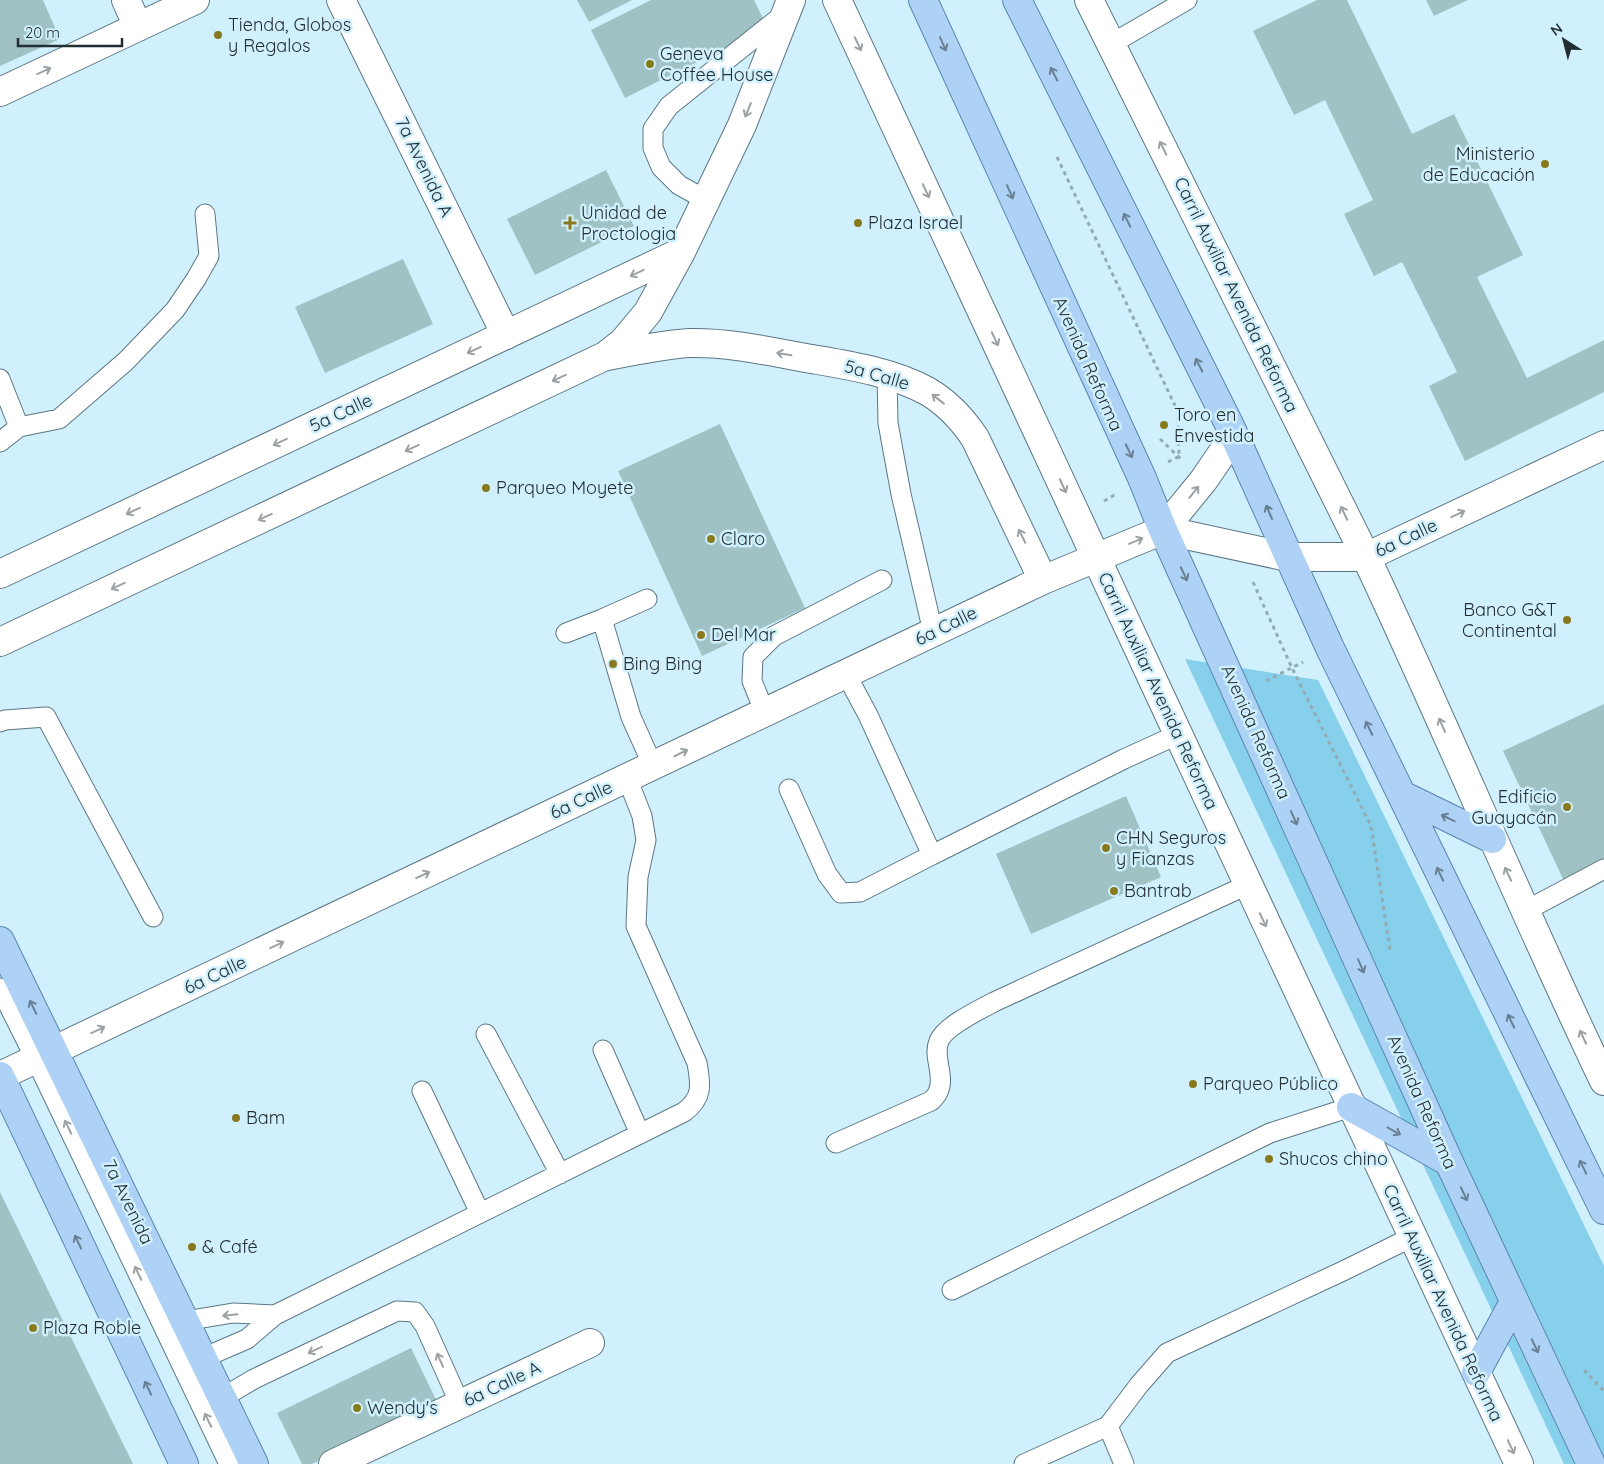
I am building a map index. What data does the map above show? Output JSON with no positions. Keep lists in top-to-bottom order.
{
  "streets": {
    "main road": ["Avenida Reforma", "7a Avenida"],
    "street": [
      "7a Avenida A",
      "Carril Auxiliar Avenida Reforma",
      "5a Calle",
      "6a Calle",
      "6a Calle A"
    ]
  },
  "crossings": [
    ["7a Avenida A", "5a Calle"],
    ["Carril Auxiliar Avenida Reforma", "6a Calle"],
    ["Avenida Reforma", "6a Calle"],
    ["5a Calle", "6a Calle"],
    ["6a Calle", "7a Avenida"]
  ],
  "one_way": ["5a Calle", "6a Calle"],
  "places": {
    "other": [
      "Tienda, Globos y Regalos",
      "Geneva Coffee House",
      "Ministerio de Educación",
      "Plaza Israel",
      "Toro en Envestida",
      "Parqueo Moyete",
      "Claro",
      "Banco G&T Continental",
      "Del Mar",
      "Bing Bing",
      "Edificio Guayacán",
      "CHN Seguros y Fianzas",
      "Bantrab",
      "Parqueo Público",
      "Bam",
      "Shucos chino",
      "& Café",
      "Plaza Roble",
      "Wendy's"
    ],
    "health": ["Unidad de Proctologia"]
  },
  "scale_bar": "20 m",
  "north": "top left"
}
